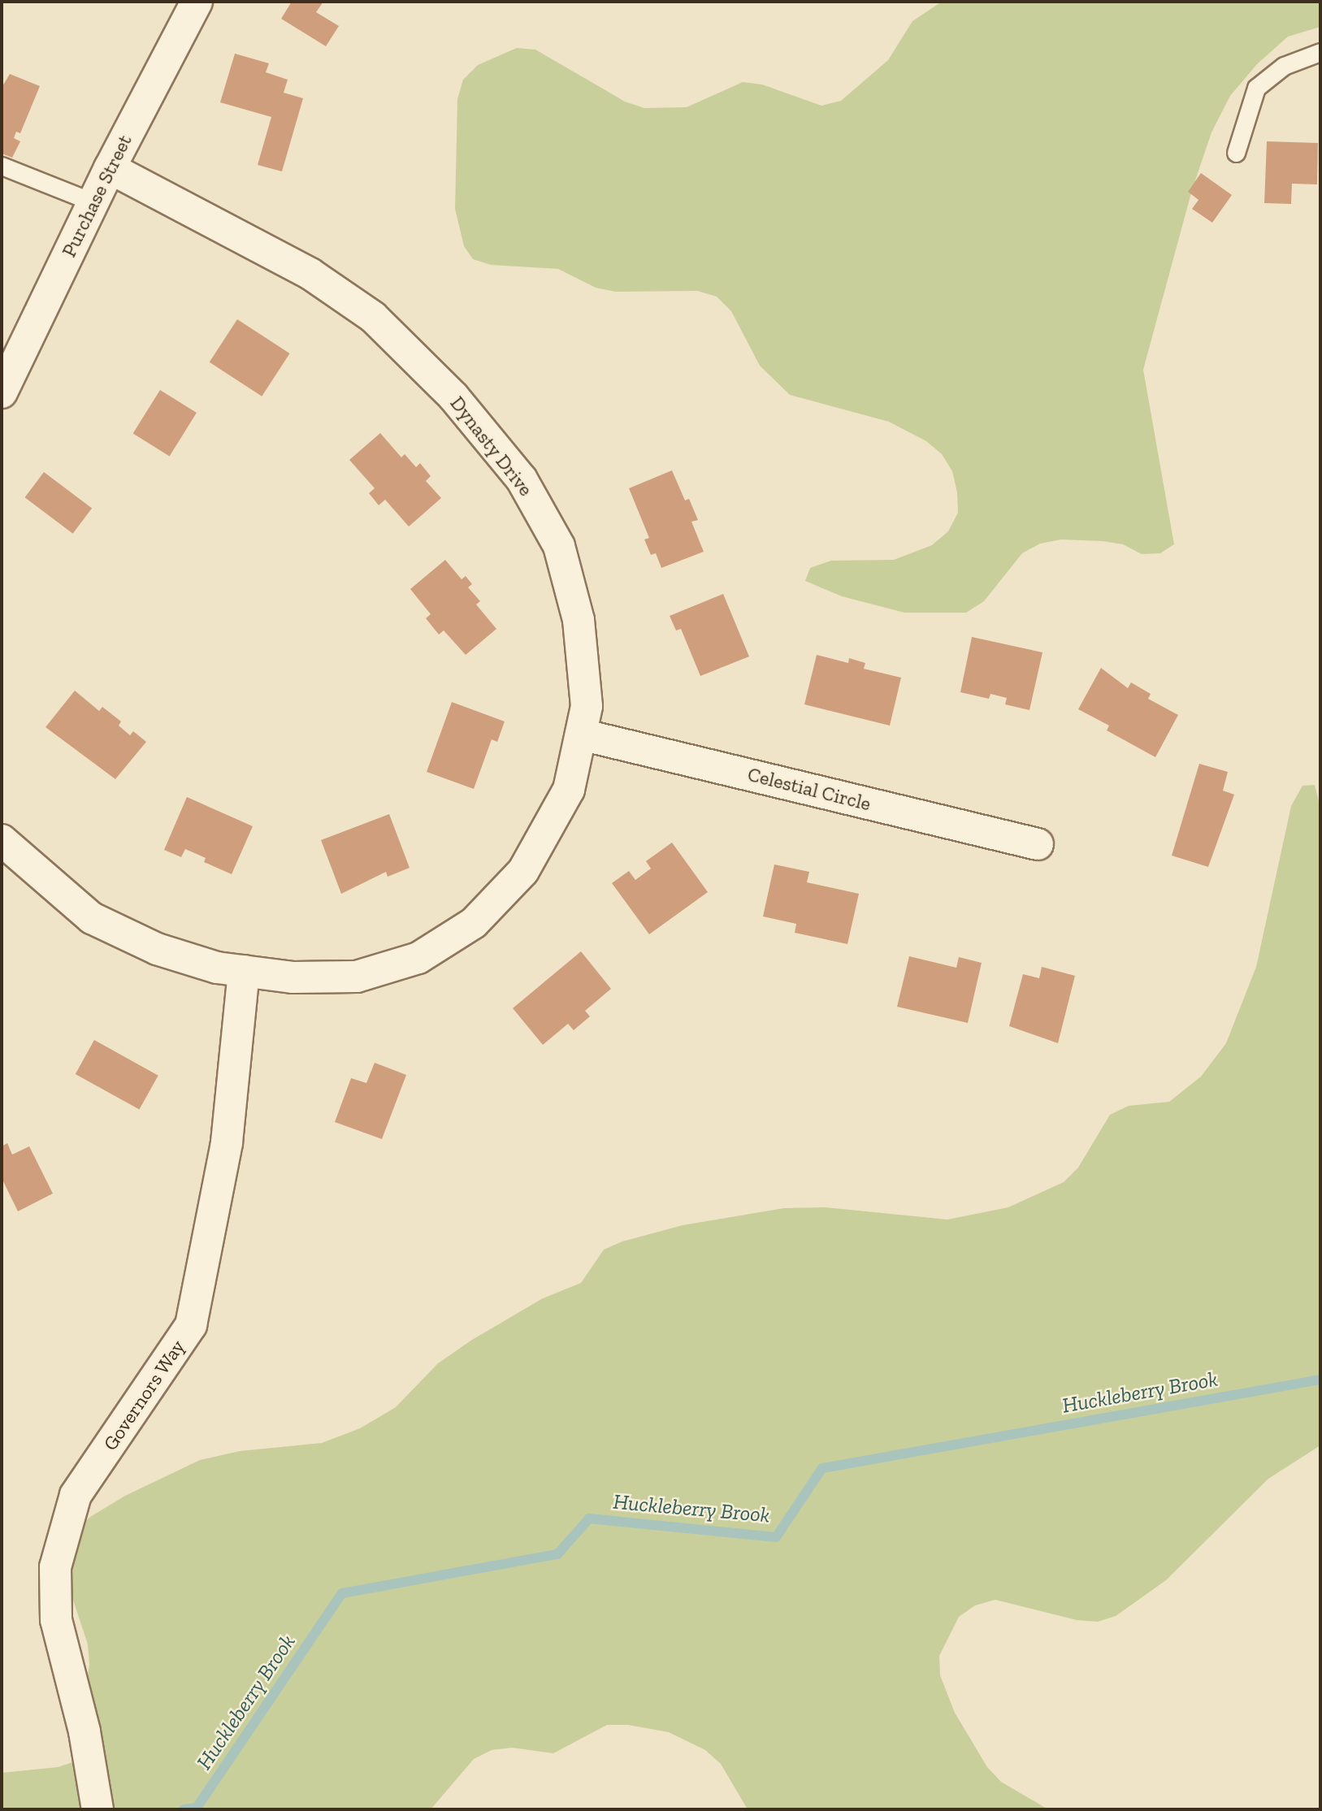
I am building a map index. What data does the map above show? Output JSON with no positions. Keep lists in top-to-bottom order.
{
  "streets": {
    "street": [
      "Purchase Street",
      "Dynasty Drive",
      "Celestial Circle",
      "Governors Way"
    ]
  },
  "crossings": [
    ["Purchase Street", "Dynasty Drive"],
    ["Dynasty Drive", "Celestial Circle"],
    ["Dynasty Drive", "Governors Way"]
  ],
  "water": ["Huckleberry Brook"]
}
